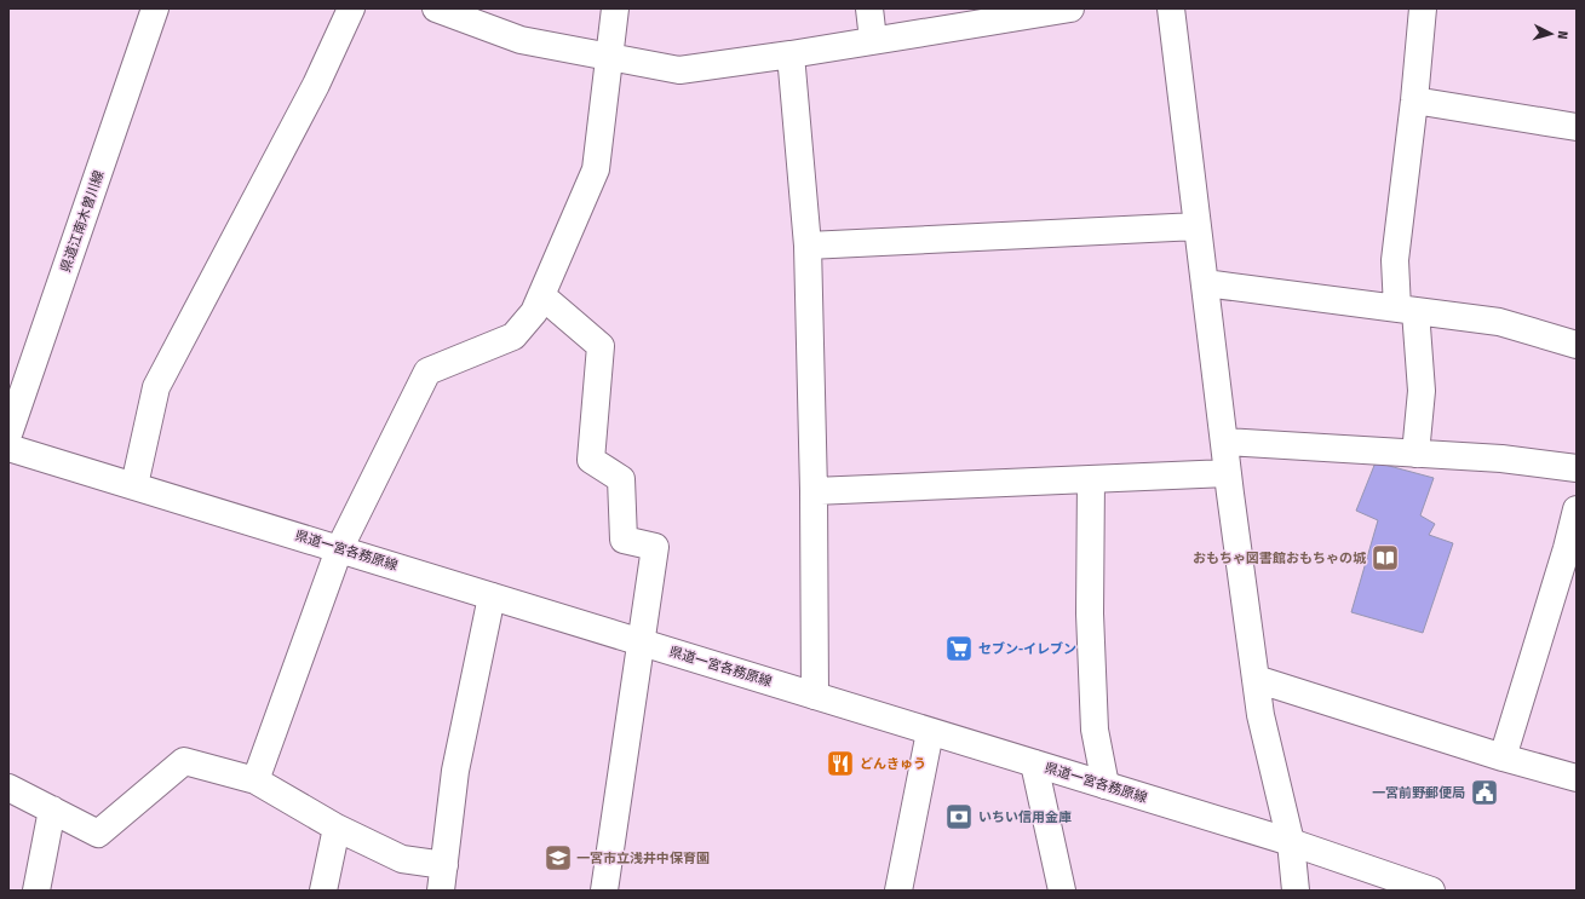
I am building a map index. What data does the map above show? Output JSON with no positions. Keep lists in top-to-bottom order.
{
  "streets": {
    "street": ["県道江南木曽川線", "県道一宮各務原線"]
  },
  "places": {
    "library": ["おもちゃ図書館おもちゃの城"],
    "supermarket": ["セブン-イレブン"],
    "restaurant": ["どんきゅう"],
    "public building": ["一宮前野郵便局"],
    "bank": ["いちい信用金庫"],
    "school or university": ["一宮市立浅井中保育園"]
  },
  "north": "right"
}
